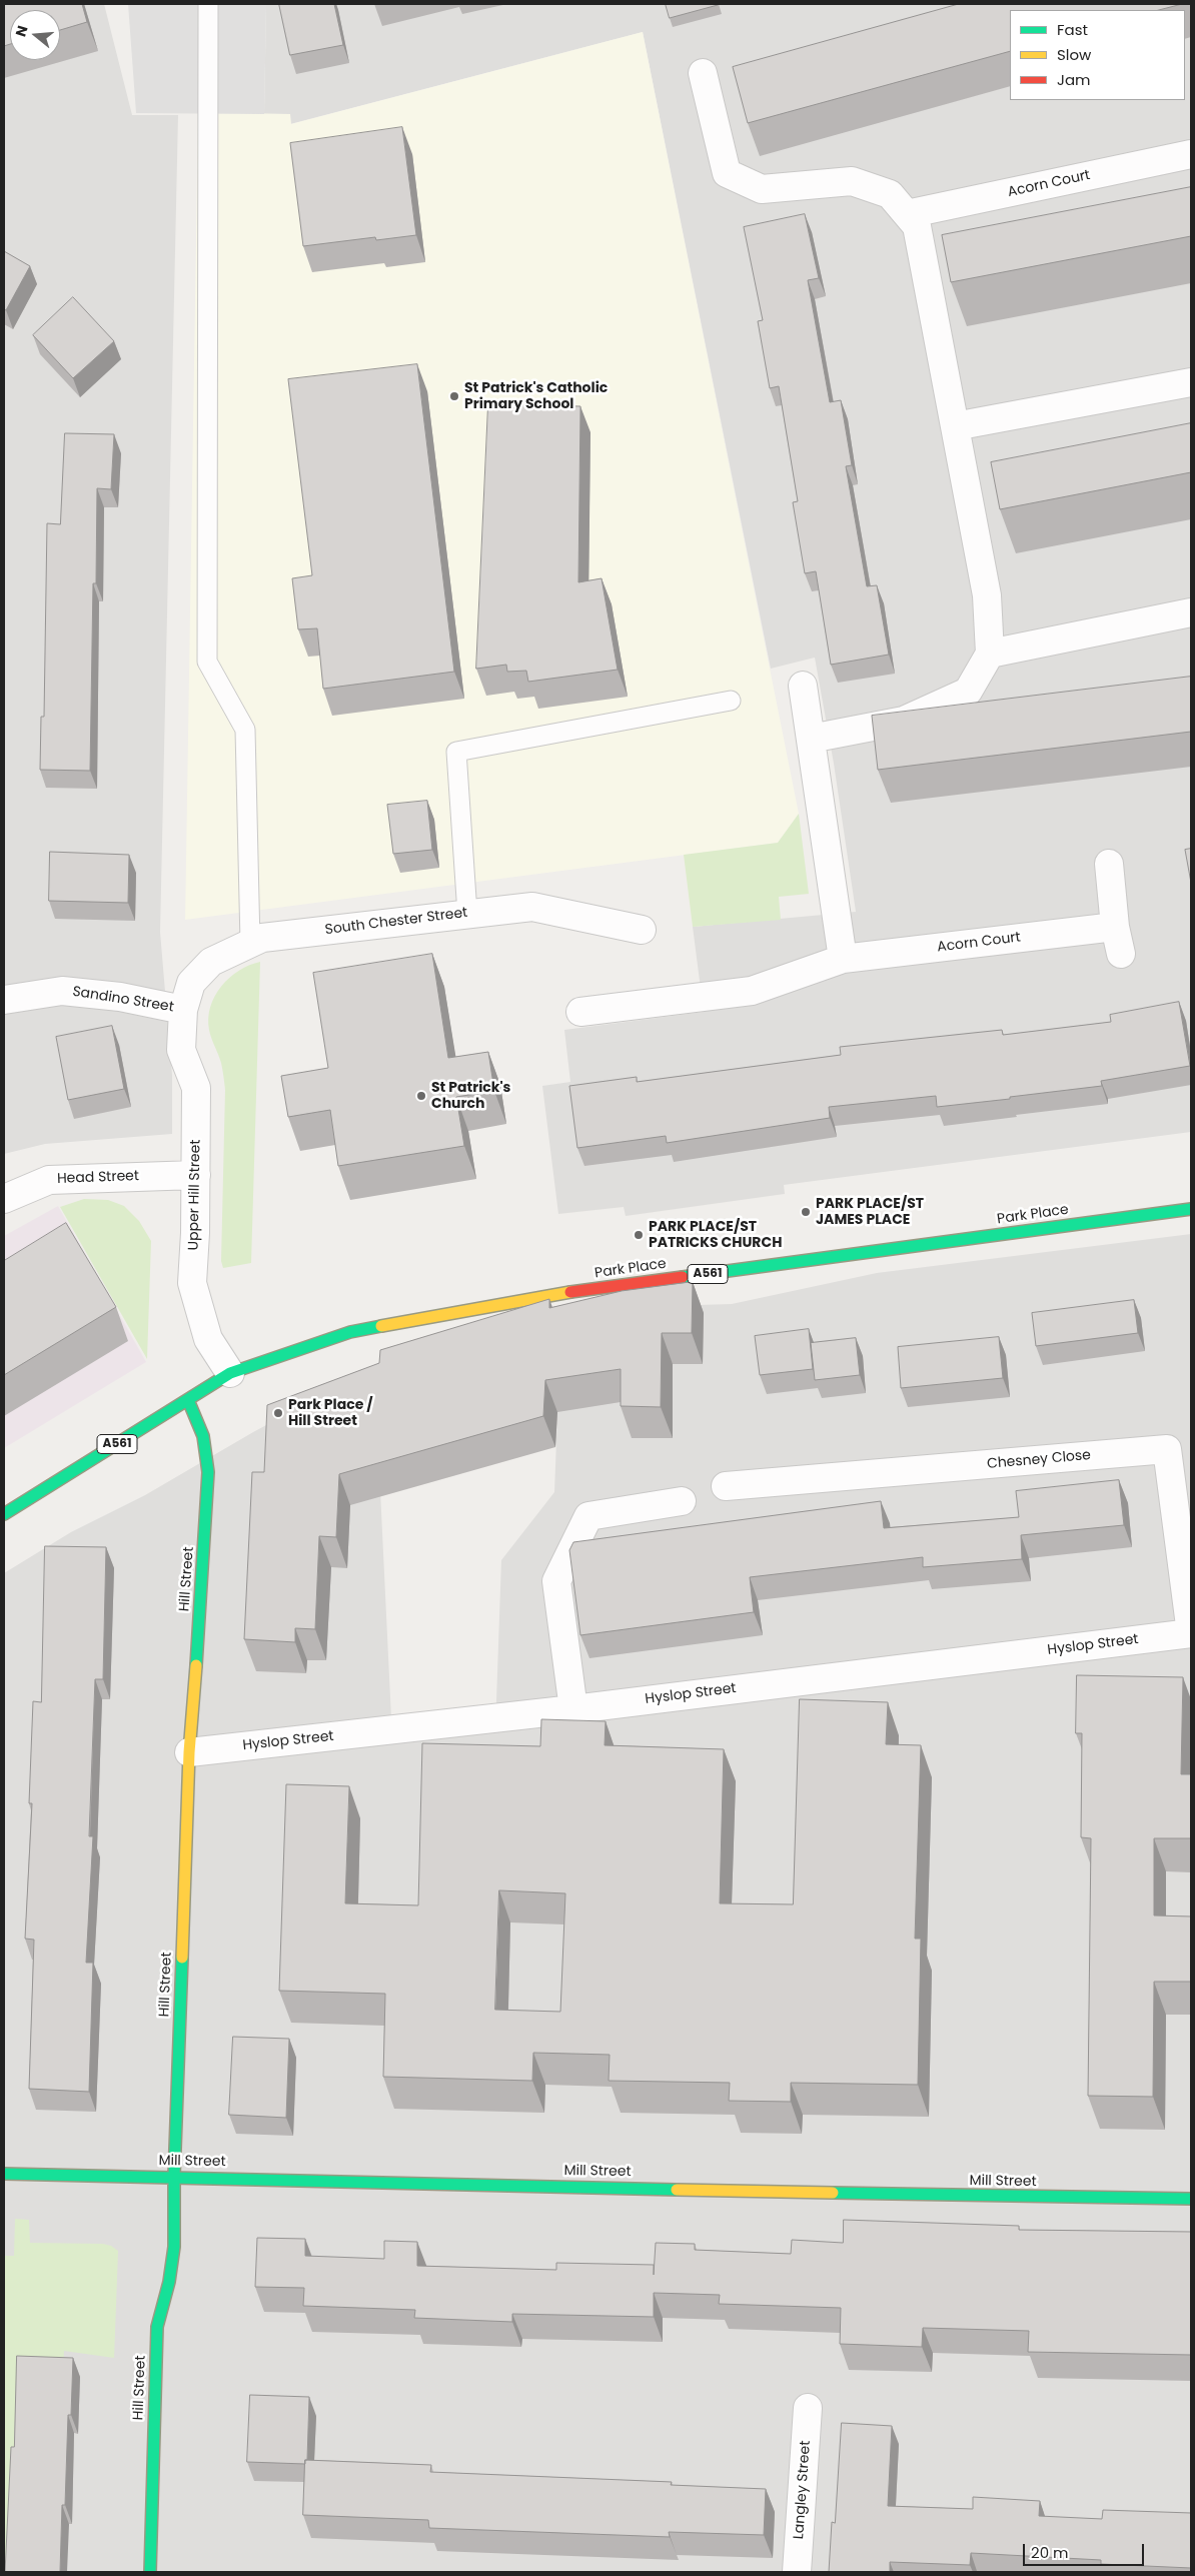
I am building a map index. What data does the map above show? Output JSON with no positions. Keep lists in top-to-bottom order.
{
  "streets": {
    "main road": [
      "Park Place",
      "A561",
      "Hill Street",
      "Mill Street"
    ],
    "street": [
      "Acorn Court",
      "South Chester Street",
      "Sandino Street",
      "Head Street",
      "Upper Hill Street",
      "Chesney Close",
      "Hyslop Street",
      "Langley Street"
    ]
  },
  "crossings": [
    ["South Chester Street", "Sandino Street"],
    ["South Chester Street", "Upper Hill Street"],
    ["Sandino Street", "Upper Hill Street"],
    ["Head Street", "Upper Hill Street"],
    ["Upper Hill Street", "Park Place"],
    ["Upper Hill Street", "A561"],
    ["Park Place", "A561"],
    ["A561", "Hill Street"],
    ["Chesney Close", "Hyslop Street"],
    ["Hill Street", "Hyslop Street"],
    ["Hill Street", "Mill Street"]
  ],
  "places": [
    "St Patrick's Catholic Primary School",
    "St Patrick's Church",
    "PARK PLACE/ST JAMES PLACE",
    "PARK PLACE/ST PATRICKS CHURCH",
    "Park Place / Hill Street"
  ],
  "legend": ["Fast", "Slow", "Jam"],
  "scale_bar": "20 m",
  "north": "left"
}
